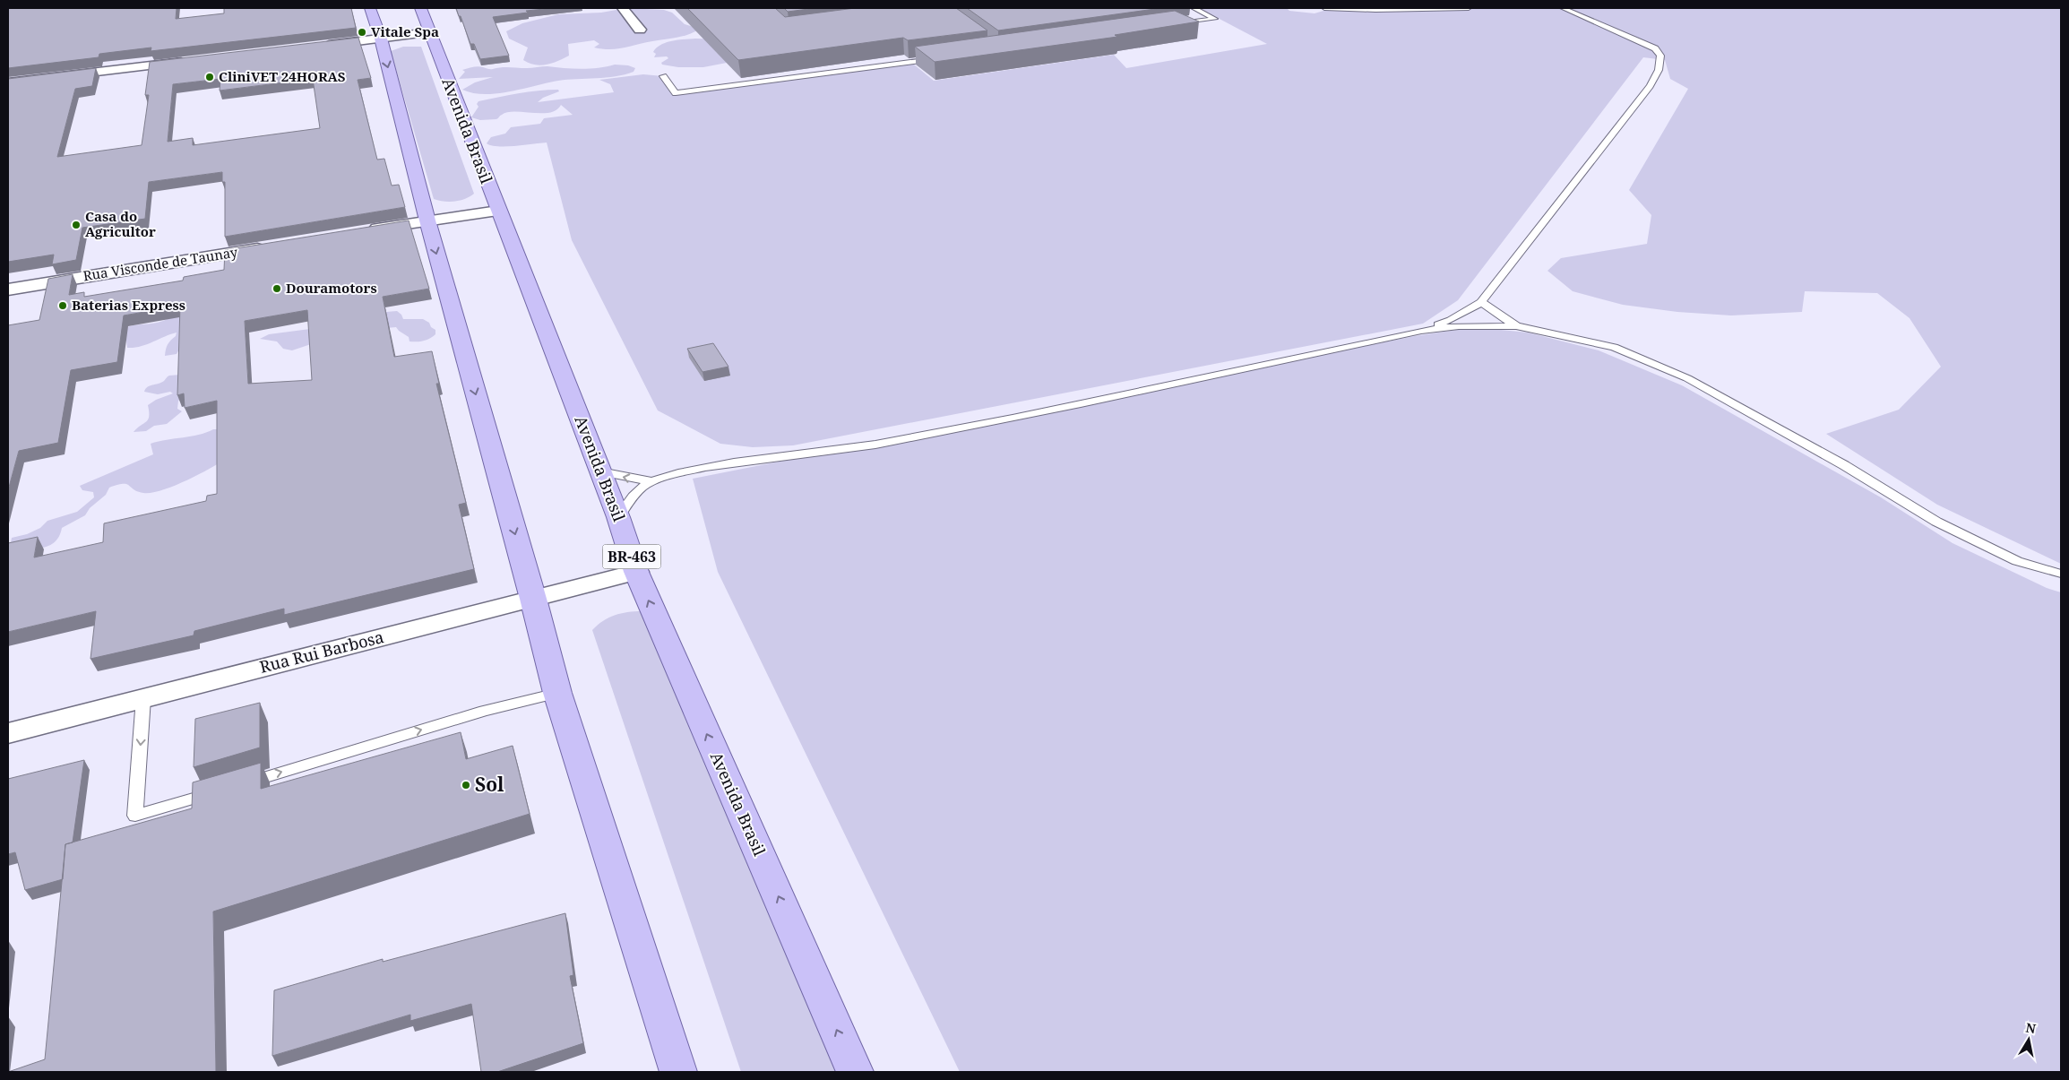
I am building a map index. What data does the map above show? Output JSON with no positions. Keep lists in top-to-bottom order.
{
  "streets": {
    "main road": ["Avenida Brasil", "BR-463"],
    "street": ["Rua Visconde de Taunay", "Rua Rui Barbosa"]
  },
  "crossings": [
    ["Avenida Brasil", "Rua Rui Barbosa"]
  ],
  "places": [
    "Vitale Spa",
    "CliniVET 24HORAS",
    "Casa do Agricultor",
    "Douramotors",
    "Baterias Express",
    "Sol"
  ],
  "north": "top"
}
